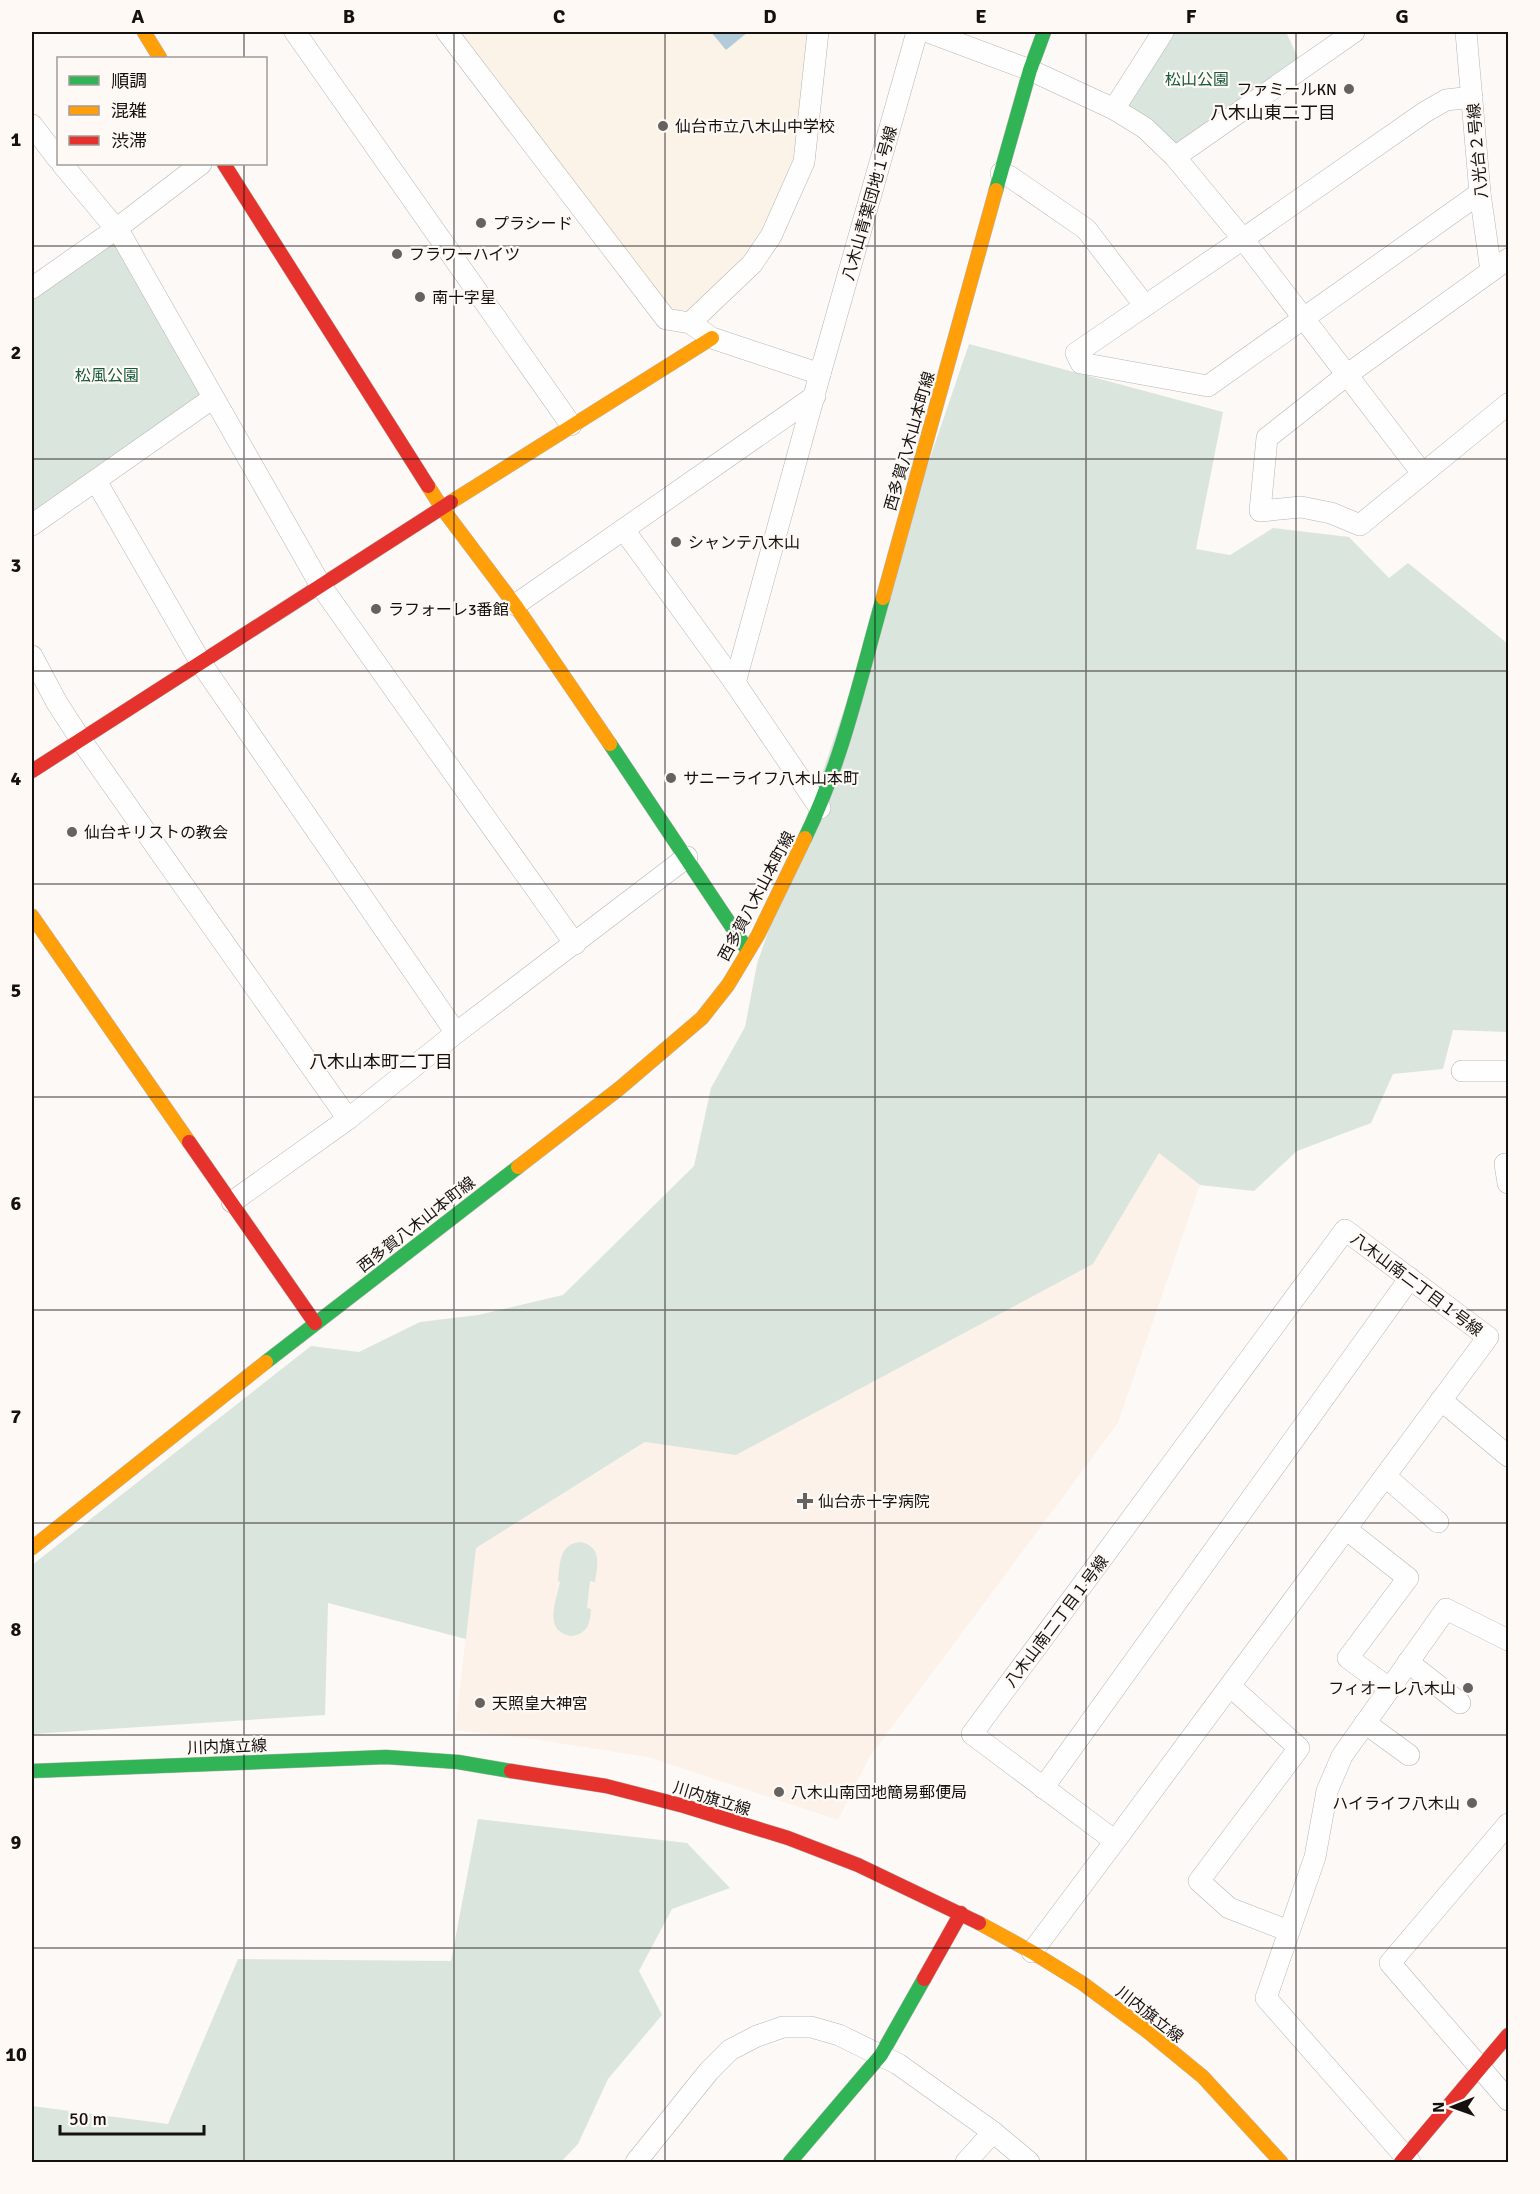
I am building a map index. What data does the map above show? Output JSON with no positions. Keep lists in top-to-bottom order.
{
  "streets": {
    "street": [
      "八光台２号線",
      "八木山青葉団地１号線",
      "西多賀八木山本町線",
      "八木山南二丁目１号線",
      "川内旗立線"
    ]
  },
  "crossings": [
    ["八木山南二丁目１号線", "川内旗立線"]
  ],
  "districts": ["八木山東二丁目", "八木山本町二丁目"],
  "parks": ["松山公園", "松風公園"],
  "places": {
    "other": [
      "ファミールKN",
      "仙台市立八木山中学校",
      "プラシード",
      "フラワーハイツ",
      "南十字星",
      "シャンテ八木山",
      "ラフォーレ3番館",
      "サニーライフ八木山本町",
      "仙台キリストの教会",
      "フィオーレ八木山",
      "天照皇大神宮",
      "八木山南団地簡易郵便局",
      "ハイライフ八木山"
    ],
    "health": ["仙台赤十字病院"]
  },
  "legend": ["順調", "混雑", "渋滞"],
  "scale_bar": "50 m",
  "north": "left",
  "grid": {
    "columns": [
      "A",
      "B",
      "C",
      "D",
      "E",
      "F",
      "G"
    ],
    "rows": [
      "1",
      "2",
      "3",
      "4",
      "5",
      "6",
      "7",
      "8",
      "9",
      "10"
    ]
  }
}
